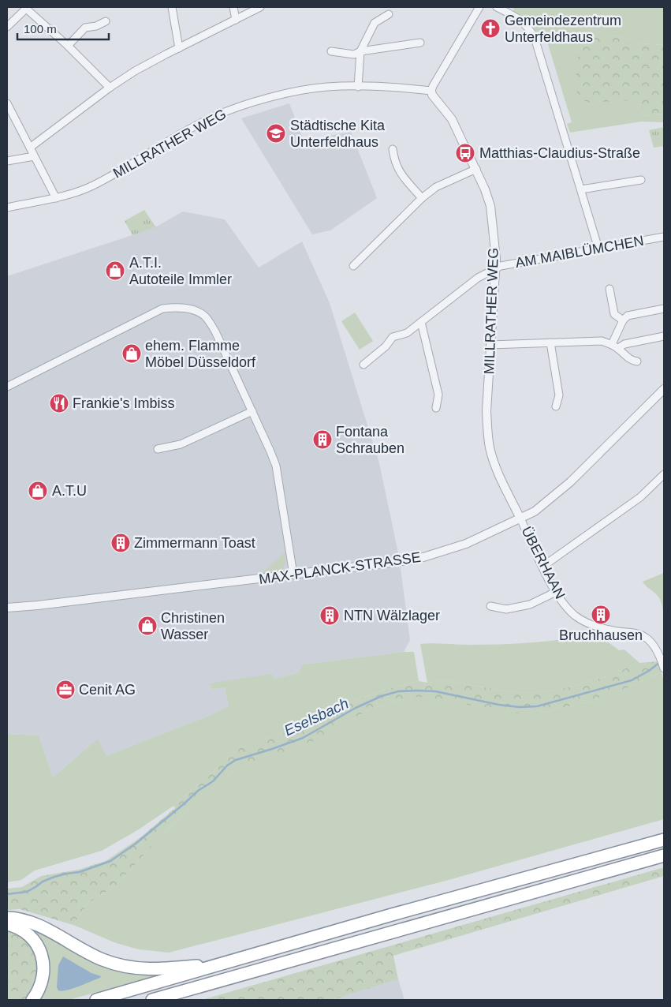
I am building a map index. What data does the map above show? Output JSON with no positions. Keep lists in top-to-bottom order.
{
  "streets": {
    "street": [
      "MILLRATHER WEG",
      "AM MAIBLÜMCHEN",
      "ÜBERHAAN",
      "MAX-PLANCK-STRASSE"
    ]
  },
  "crossings": [
    ["MILLRATHER WEG", "AM MAIBLÜMCHEN"],
    ["MILLRATHER WEG", "ÜBERHAAN"],
    ["MILLRATHER WEG", "MAX-PLANCK-STRASSE"],
    ["ÜBERHAAN", "MAX-PLANCK-STRASSE"]
  ],
  "water": ["Eselsbach"],
  "places": {
    "church": ["Gemeindezentrum Unterfeldhaus"],
    "school or university": ["Städtische Kita Unterfeldhaus"],
    "bus stop": ["Matthias-Claudius-Straße"],
    "shop": [
      "A.T.I. Autoteile Immler",
      "ehem. Flamme Möbel Düsseldorf",
      "A.T.U",
      "Christinen Wasser"
    ],
    "restaurant": ["Frankie's Imbiss"],
    "building": [
      "Fontana Schrauben",
      "Zimmermann Toast",
      "Bruchhausen",
      "NTN Wälzlager"
    ],
    "office": ["Cenit AG"]
  },
  "scale_bar": "100 m"
}
